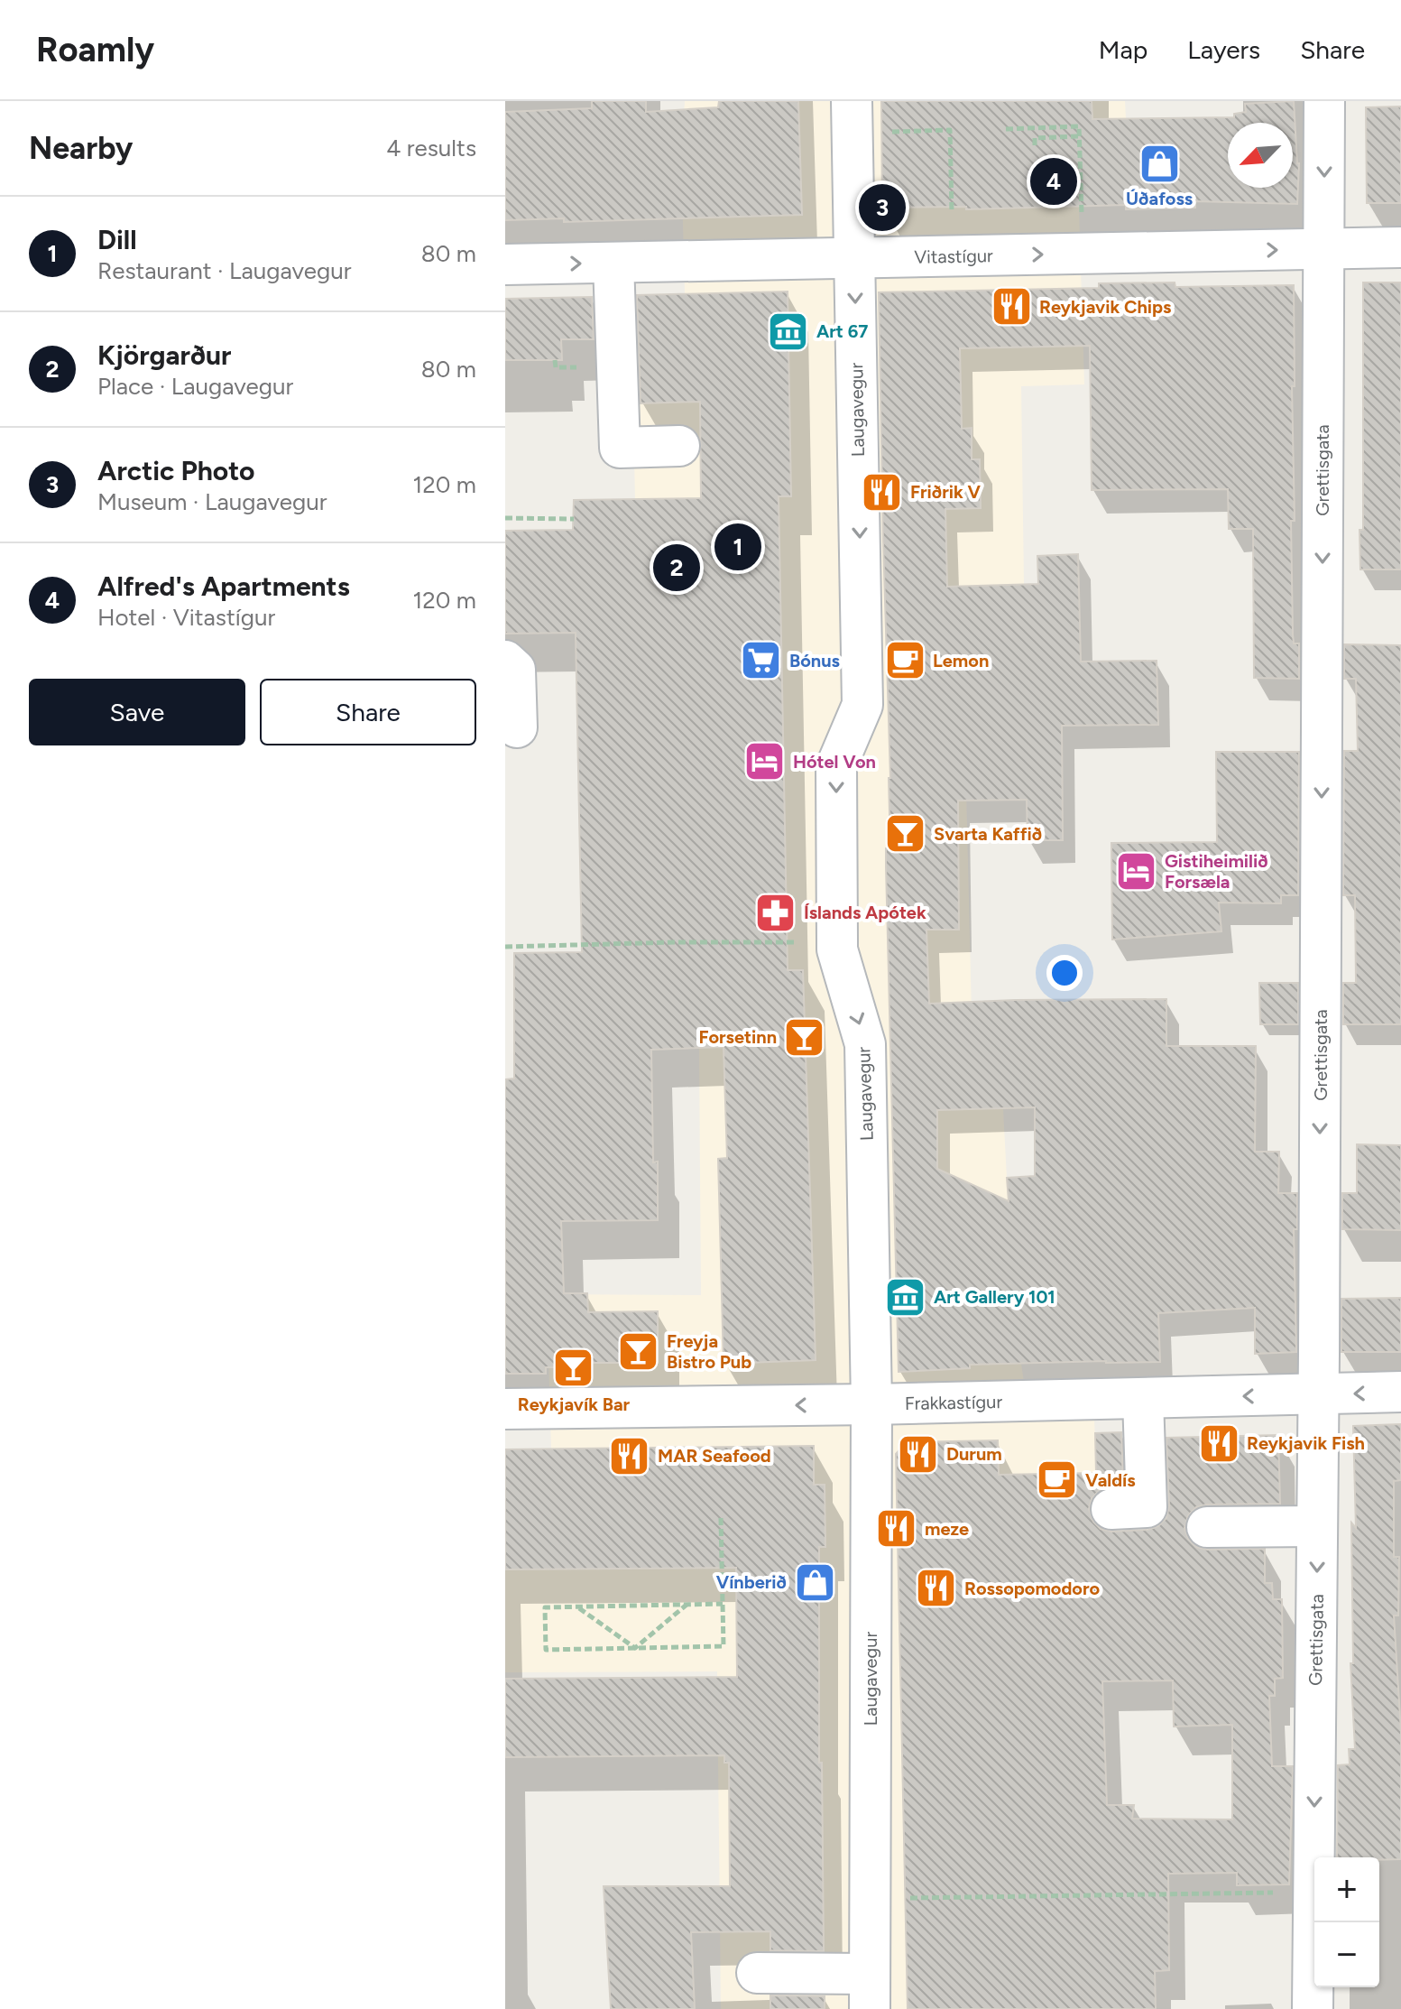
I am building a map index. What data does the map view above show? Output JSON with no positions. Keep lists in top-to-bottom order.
{
  "streets": {
    "street": [
      "Vitastígur",
      "Laugavegur",
      "Grettisgata",
      "Frakkastígur"
    ]
  },
  "crossings": [
    ["Vitastígur", "Laugavegur"],
    ["Vitastígur", "Grettisgata"],
    ["Laugavegur", "Frakkastígur"],
    ["Grettisgata", "Frakkastígur"]
  ],
  "one_way": [
    "Vitastígur",
    "Laugavegur",
    "Grettisgata",
    "Frakkastígur"
  ],
  "places": {
    "shop": ["Úðafoss", "Vínberið"],
    "restaurant": [
      "Reykjavik Chips",
      "Friðrik V",
      "Reykjavik Fish",
      "Durum",
      "MAR Seafood",
      "meze",
      "Rossopomodoro"
    ],
    "museum": ["Art 67", "Art Gallery 101"],
    "supermarket": ["Bónus"],
    "cafe": ["Lemon", "Valdís"],
    "hotel": ["Hótel Von", "Gistiheimilið Forsæla"],
    "bar": [
      "Svarta Kaffið",
      "Forsetinn",
      "Freyja Bistro Pub",
      "Reykjavík Bar"
    ],
    "pharmacy": ["Íslands Apótek"]
  },
  "north": "bottom left",
  "page": {
    "header": "Roamly",
    "nav": ["Map", "Layers", "Share"],
    "heading": ["Nearby", "4 results"],
    "pins": [
      "4",
      "3",
      "1",
      "2"
    ],
    "list": [
      {
        "mark": "1",
        "name": "Dill",
        "note": "Restaurant · Laugavegur",
        "value": "80 m"
      },
      {
        "mark": "2",
        "name": "Kjörgarður",
        "note": "Place · Laugavegur",
        "value": "80 m"
      },
      {
        "mark": "3",
        "name": "Arctic Photo",
        "note": "Museum · Laugavegur",
        "value": "120 m"
      },
      {
        "mark": "4",
        "name": "Alfred's Apartments",
        "note": "Hotel · Vitastígur",
        "value": "120 m"
      }
    ],
    "buttons": ["Save", "Share"],
    "map_buttons": ["+", "−"]
  }
}
